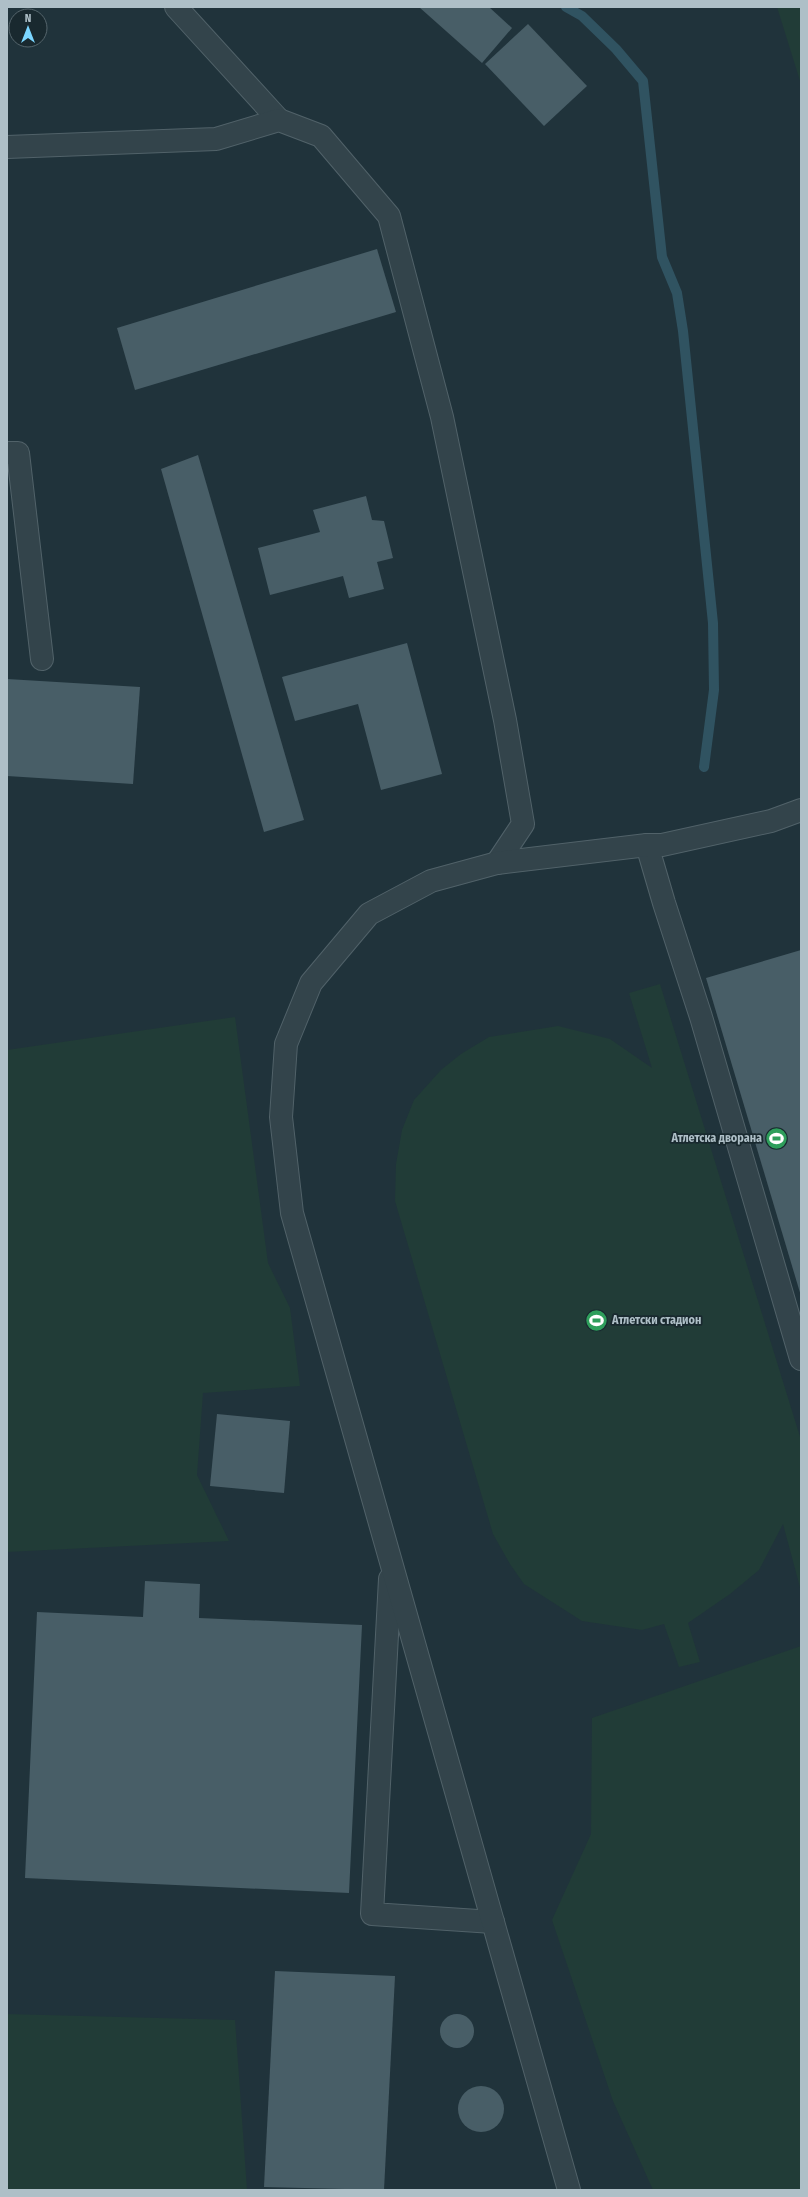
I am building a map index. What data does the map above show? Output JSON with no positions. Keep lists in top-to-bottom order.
{
  "places": {
    "sports": ["Атлетска дворана", "Атлетски стадион"]
  },
  "north": "top"
}
